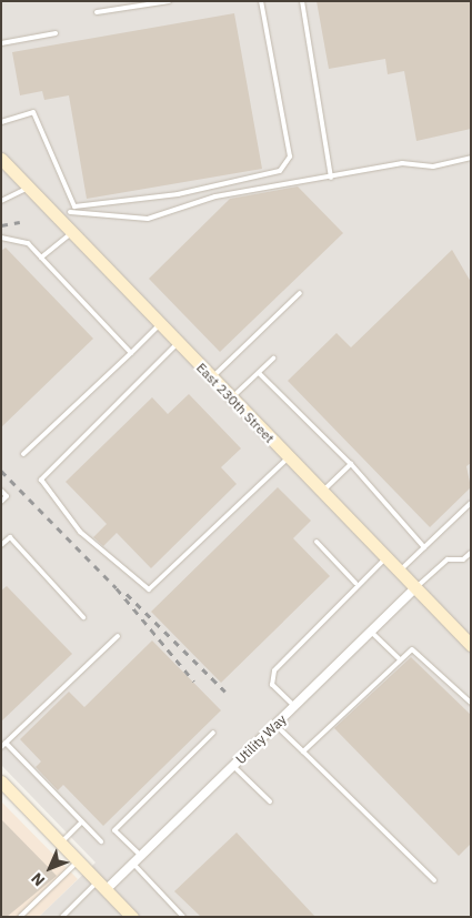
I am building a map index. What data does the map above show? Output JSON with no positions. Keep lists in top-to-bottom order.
{
  "streets": {
    "street": ["East 230th Street", "Utility Way"]
  },
  "crossings": [
    ["East 230th Street", "Utility Way"]
  ],
  "north": "bottom left"
}
